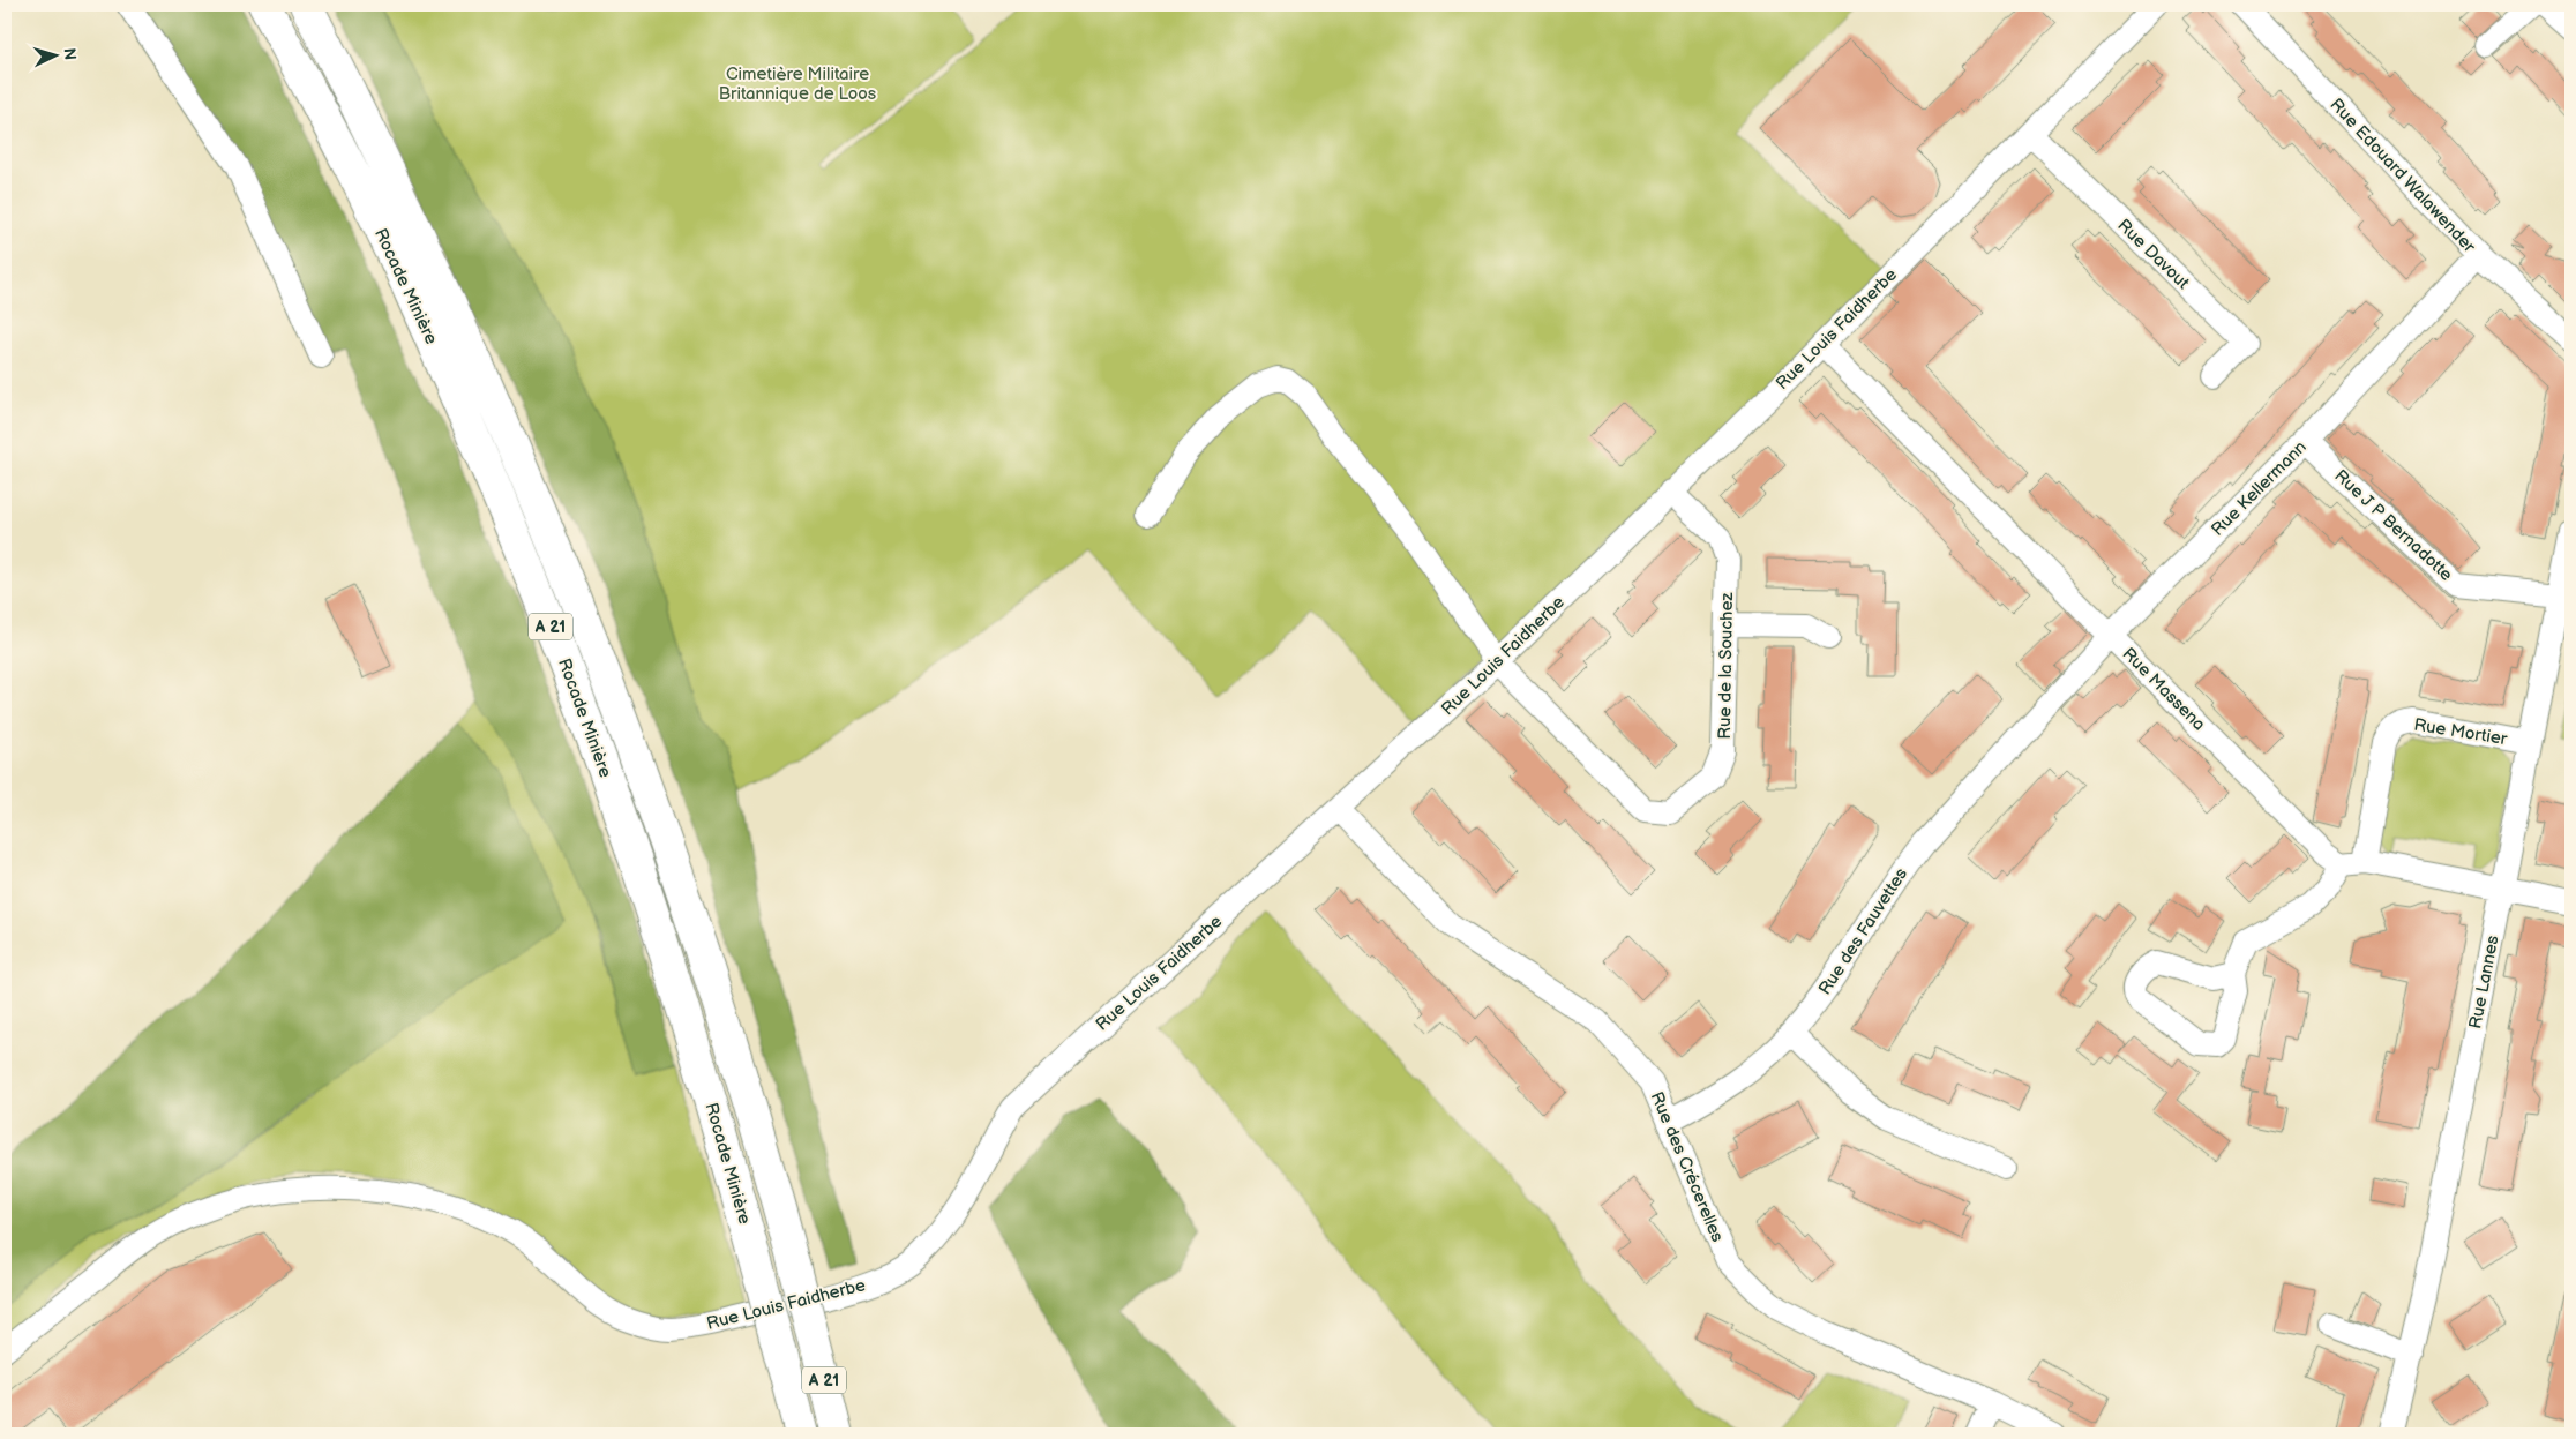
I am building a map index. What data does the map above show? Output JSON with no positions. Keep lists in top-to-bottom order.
{
  "streets": {
    "highway": ["Rocade Minière", "A 21"],
    "street": [
      "Rue Edouard Walawender",
      "Rue Davout",
      "Rue Louis Faidherbe",
      "Rue Kellermann",
      "Rue J P Bernadotte",
      "Rue de la Souchez",
      "Rue Massena",
      "Rue Mortier",
      "Rue des Fauvettes",
      "Rue Lannes",
      "Rue des Crécerelles"
    ]
  },
  "crossings": [
    ["Rue Edouard Walawender", "Rue Kellermann"],
    ["Rue Davout", "Rue Louis Faidherbe"],
    ["Rue Louis Faidherbe", "Rue de la Souchez"],
    ["Rue Louis Faidherbe", "Rue Massena"],
    ["Rue Louis Faidherbe", "Rue des Crécerelles"],
    ["Rue Kellermann", "Rue J P Bernadotte"],
    ["Rue Kellermann", "Rue Massena"],
    ["Rue Kellermann", "Rue des Fauvettes"],
    ["Rue J P Bernadotte", "Rue Lannes"],
    ["Rue Mortier", "Rue Lannes"],
    ["Rue des Fauvettes", "Rue des Crécerelles"]
  ],
  "parks": ["Cimetière Militaire Britannique de Loos"],
  "north": "right"
}
